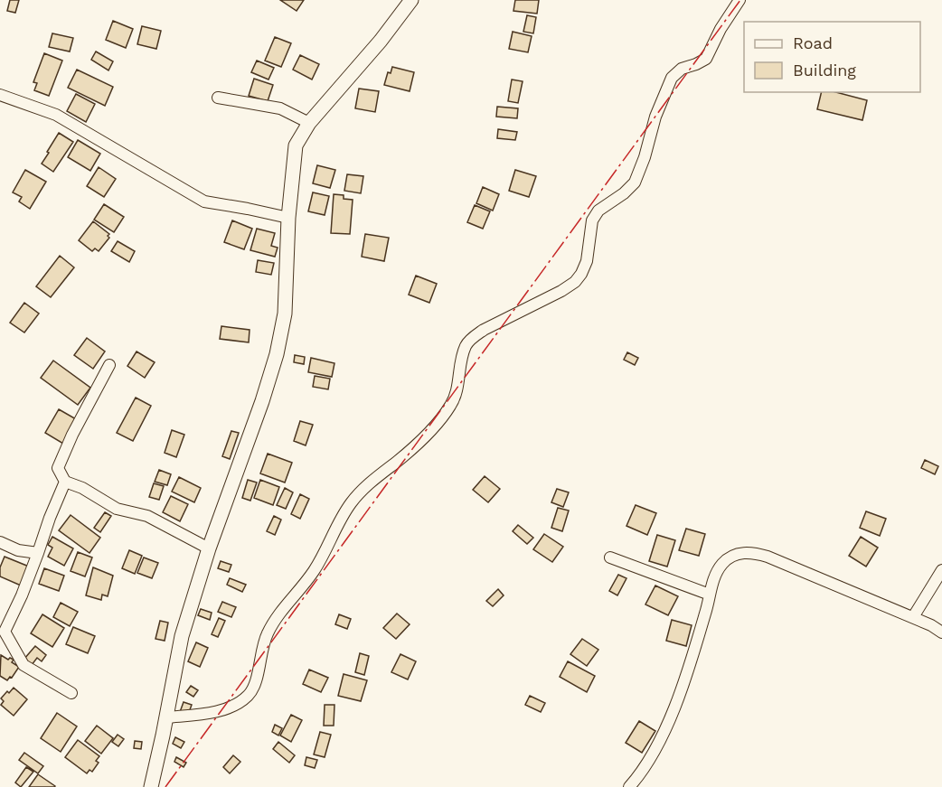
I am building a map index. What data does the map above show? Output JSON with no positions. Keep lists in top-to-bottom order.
{
  "legend": ["Road", "Building"]
}
